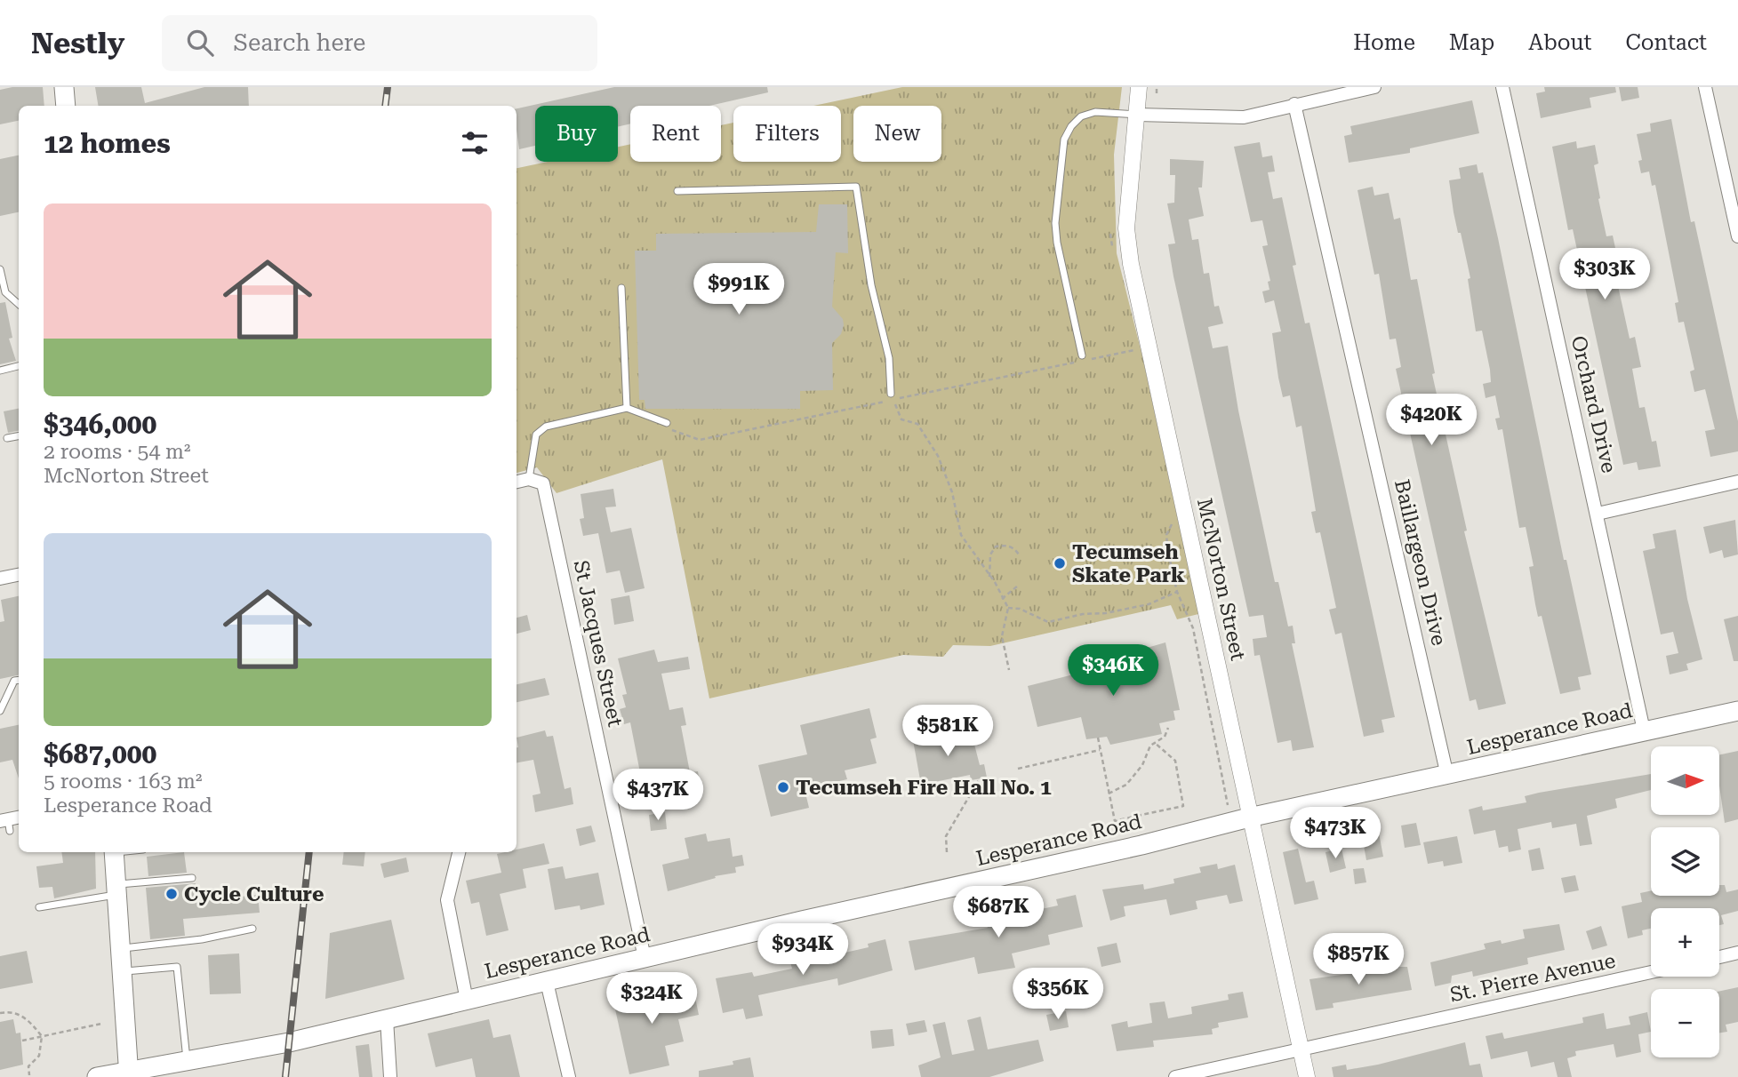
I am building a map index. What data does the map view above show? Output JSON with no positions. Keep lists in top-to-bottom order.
{
  "streets": {
    "main road": ["Lesperance Road"],
    "street": [
      "Orchard Drive",
      "Baillargeon Drive",
      "McNorton Street",
      "St Jacques Street",
      "St. Pierre Avenue"
    ]
  },
  "crossings": [
    ["Orchard Drive", "Lesperance Road"],
    ["Baillargeon Drive", "Lesperance Road"],
    ["McNorton Street", "Lesperance Road"],
    ["McNorton Street", "St. Pierre Avenue"],
    ["St Jacques Street", "Lesperance Road"]
  ],
  "places": ["Tecumseh Skate Park", "Tecumseh Fire Hall No. 1", "Cycle Culture"],
  "north": "right",
  "page": {
    "header": "Nestly",
    "search": "Search here",
    "nav": [
      "Home",
      "Map",
      "About",
      "Contact"
    ],
    "chip": [
      "Buy",
      "Rent",
      "Filters",
      "New"
    ],
    "heading": "12 homes",
    "list": [
      {
        "name": "$346,000",
        "note": "2 rooms · 54 m² · McNorton Street"
      },
      {
        "name": "$687,000",
        "note": "5 rooms · 163 m² · Lesperance Road"
      }
    ],
    "price": [
      "$303K",
      "$991K",
      "$420K",
      "$346K",
      "$581K",
      "$437K",
      "$473K",
      "$687K",
      "$934K",
      "$857K",
      "$356K",
      "$324K"
    ],
    "map_buttons": ["+", "−"]
  }
}
